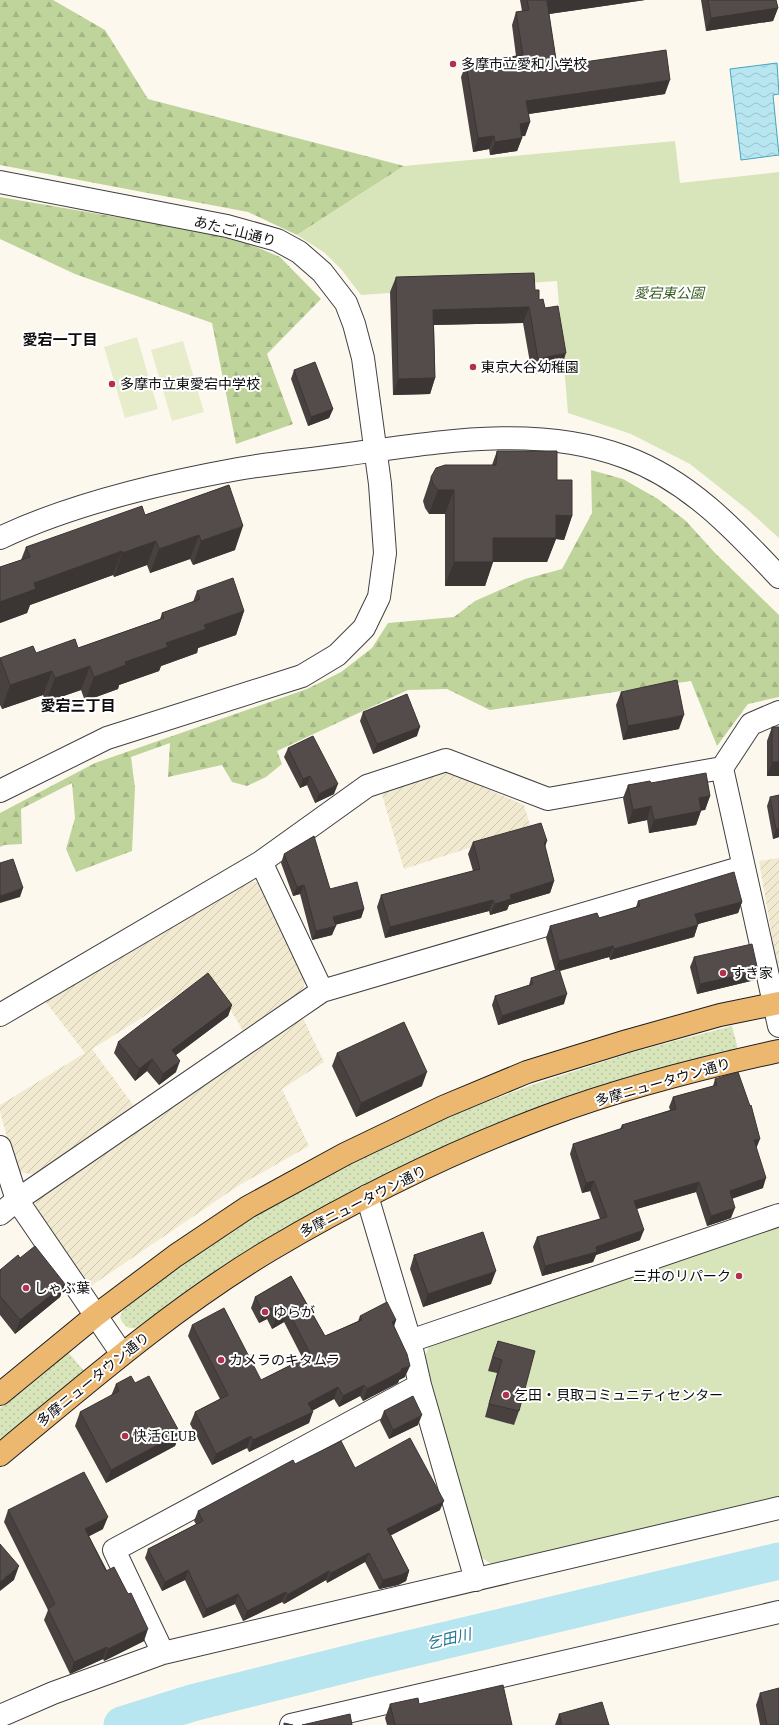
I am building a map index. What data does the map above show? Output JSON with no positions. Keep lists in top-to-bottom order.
{
  "streets": {
    "main road": ["多摩ニュータウン通り"],
    "street": ["あたご山通り"]
  },
  "districts": ["愛宕一丁目", "愛宕三丁目"],
  "water": ["乞田川"],
  "parks": ["愛宕東公園"],
  "places": [
    "多摩市立愛和小学校",
    "東京大谷幼稚園",
    "多摩市立東愛宕中学校",
    "すき家",
    "三井のリパーク",
    "しゃぶ葉",
    "ゆらが",
    "カメラのキタムラ",
    "乞田・貝取コミュニティセンター",
    "快活CLUB"
  ]
}
